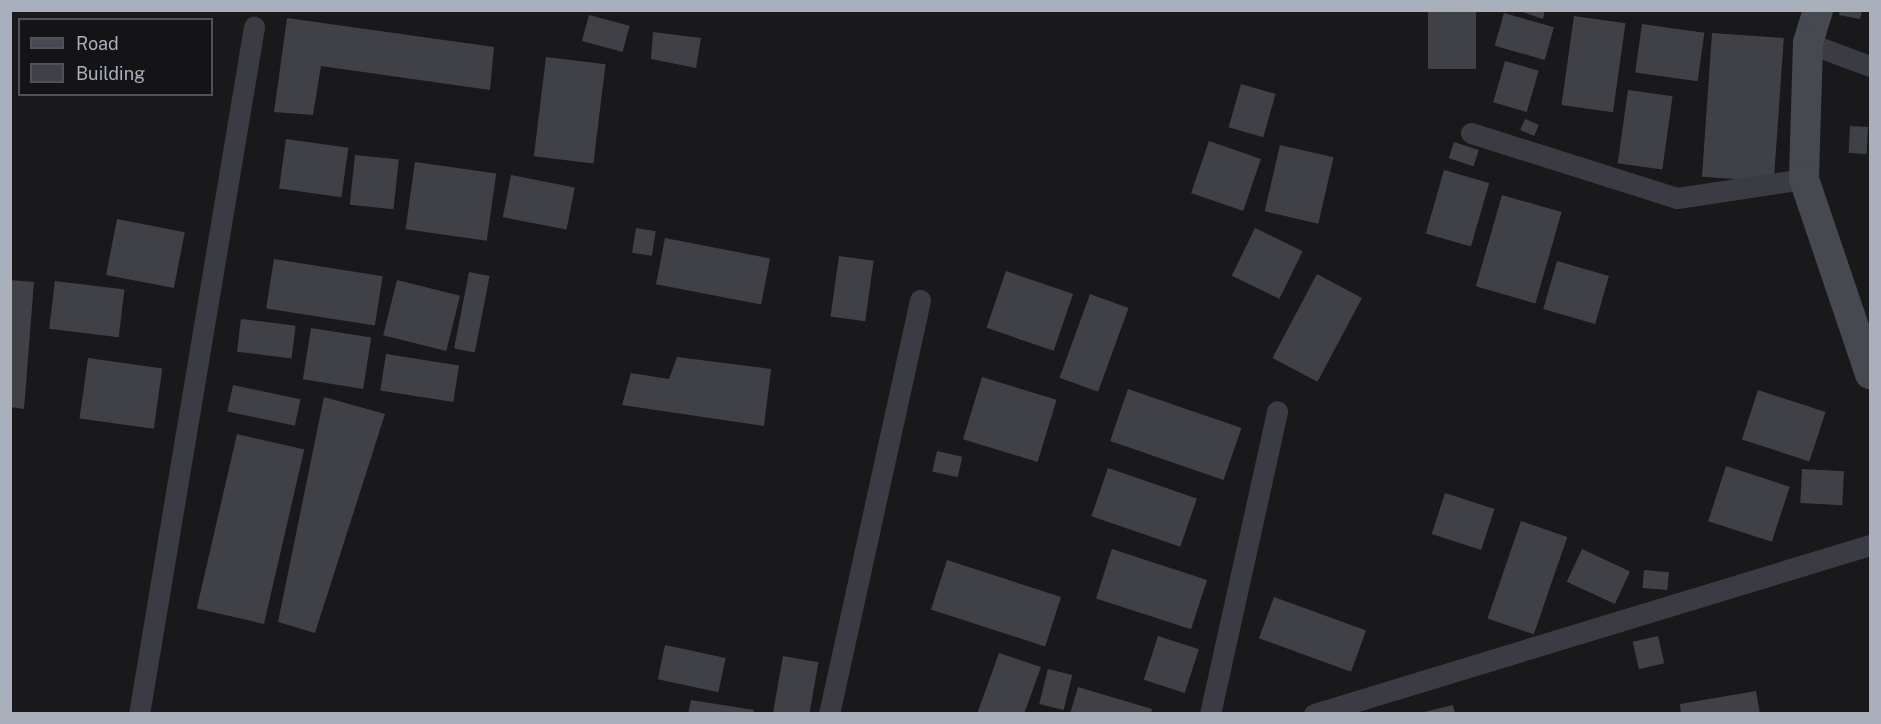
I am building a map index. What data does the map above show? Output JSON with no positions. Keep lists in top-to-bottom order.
{
  "legend": ["Road", "Building"]
}
